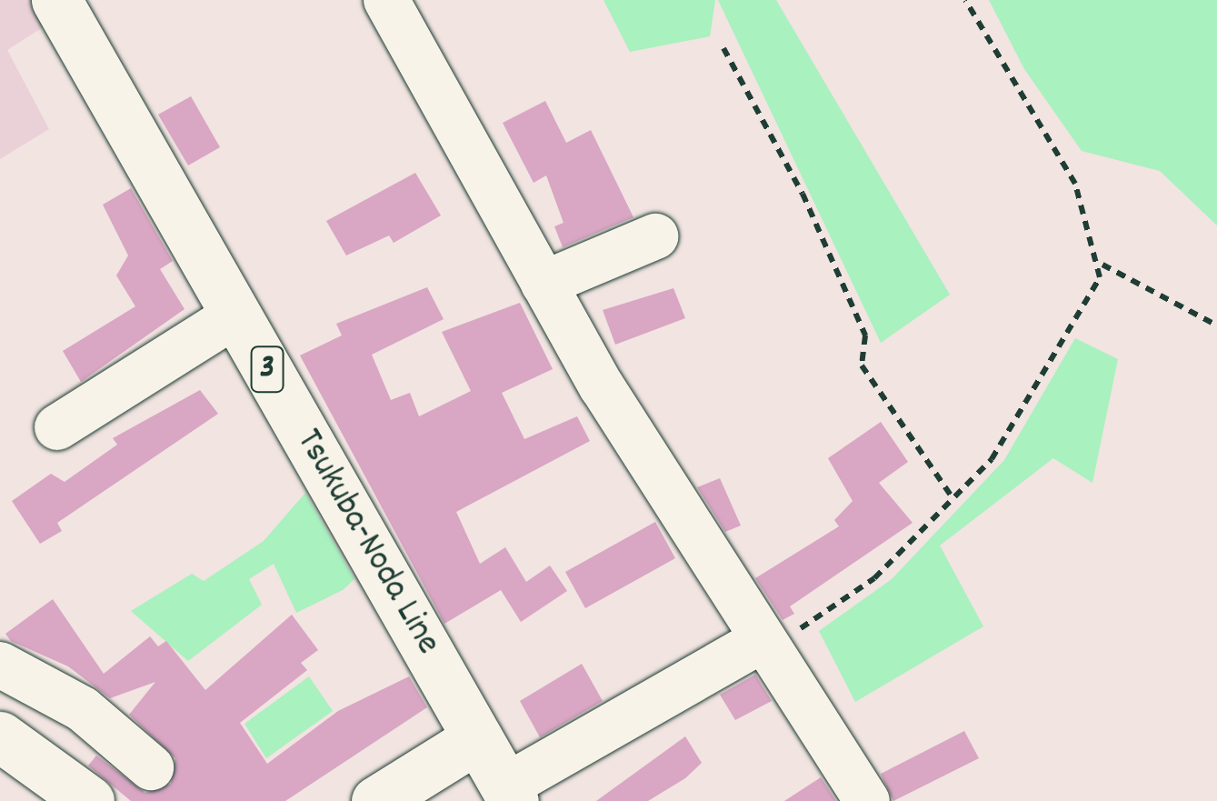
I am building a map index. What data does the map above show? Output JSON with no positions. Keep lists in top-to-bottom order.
{
  "streets": {
    "main road": ["3", "Tsukuba-Noda Line"]
  }
}
